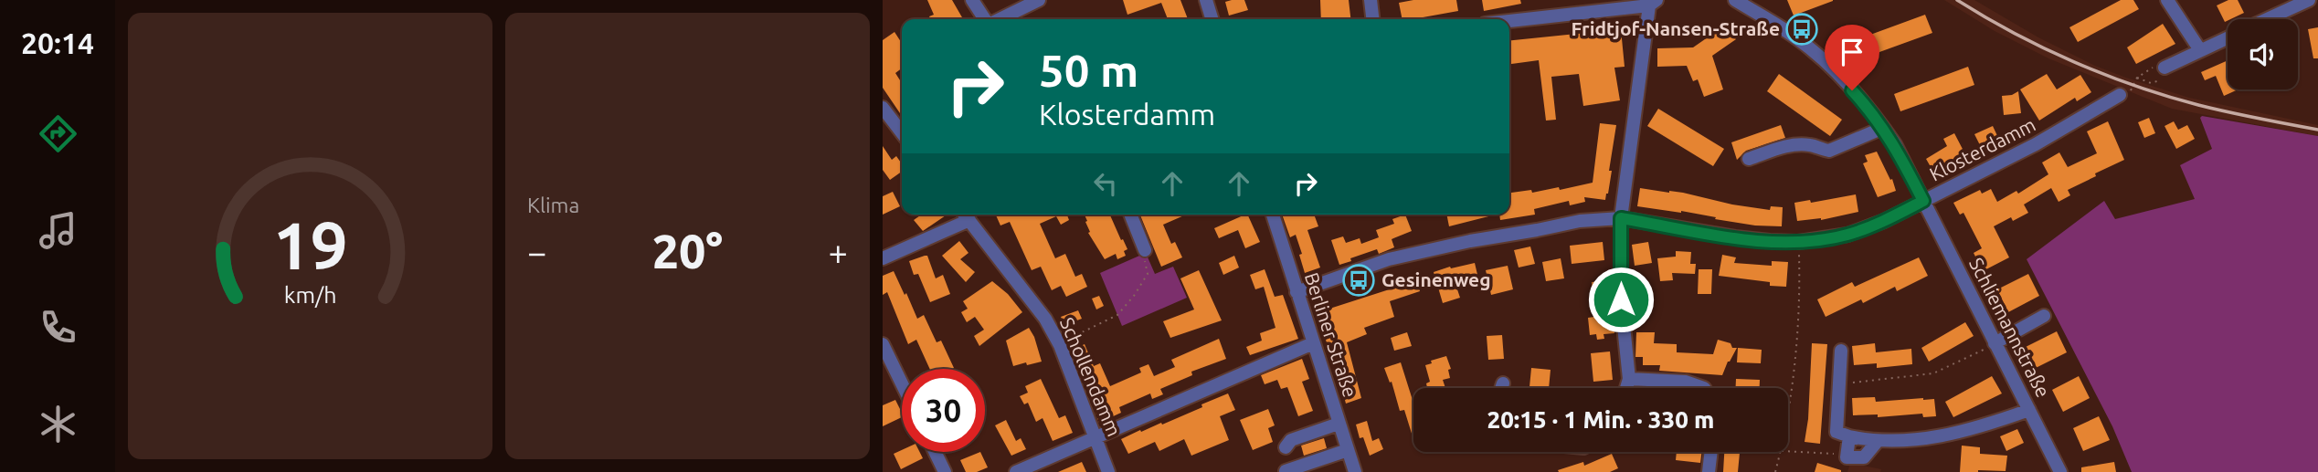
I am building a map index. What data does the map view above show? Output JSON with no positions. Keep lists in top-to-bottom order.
{
  "streets": {
    "street": [
      "Klosterdamm",
      "Schliemannstraße",
      "Berliner Straße",
      "Schollendamm"
    ]
  },
  "crossings": [
    ["Klosterdamm", "Schliemannstraße"],
    ["Klosterdamm", "Berliner Straße"]
  ],
  "places": {
    "bus stop": ["Fridtjof-Nansen-Straße", "Gesinenweg"]
  },
  "page": {
    "tabs": "20:14",
    "tile": "Klima",
    "turn": ["50 m", "Klosterdamm"],
    "heat": ["−", "20°", "+"],
    "limit": "30",
    "trip": "20:15 · 1 Min. · 330 m",
    "gauge": ["19", "km/h"]
  }
}
